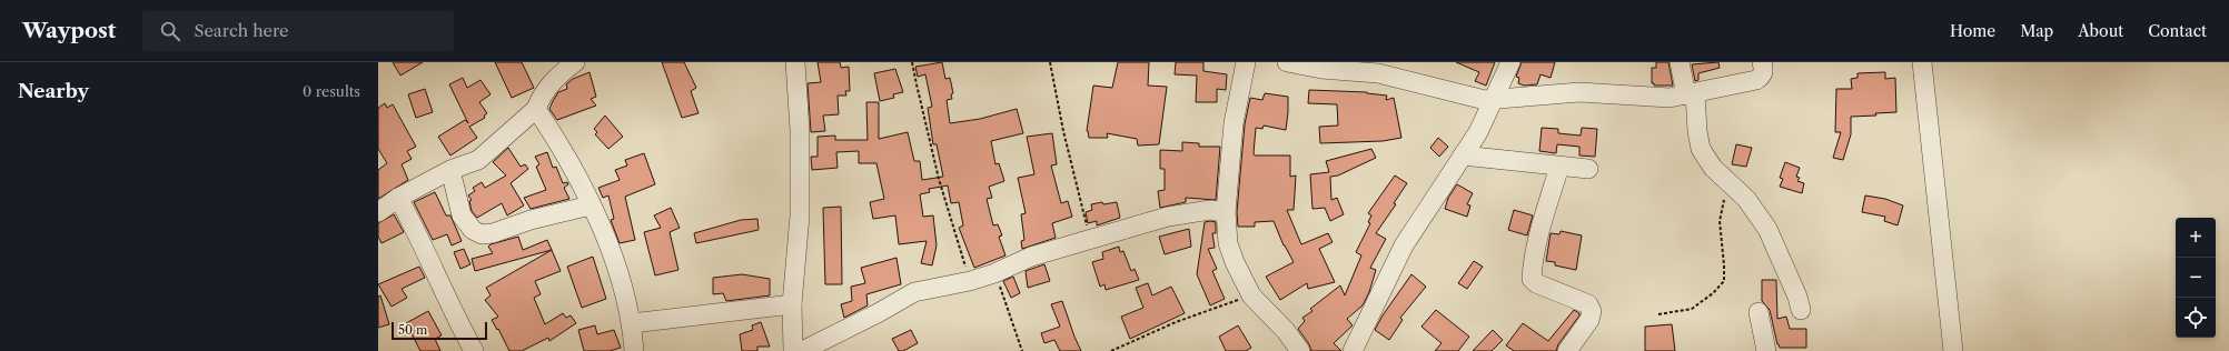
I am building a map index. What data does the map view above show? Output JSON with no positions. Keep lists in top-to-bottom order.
{
  "scale_bar": "50 m",
  "page": {
    "header": "Waypost",
    "search": "Search here",
    "nav": [
      "Home",
      "Map",
      "About",
      "Contact"
    ],
    "heading": ["Nearby", "0 results"],
    "map_buttons": ["+", "−"],
    "scale": "50 m"
  }
}
